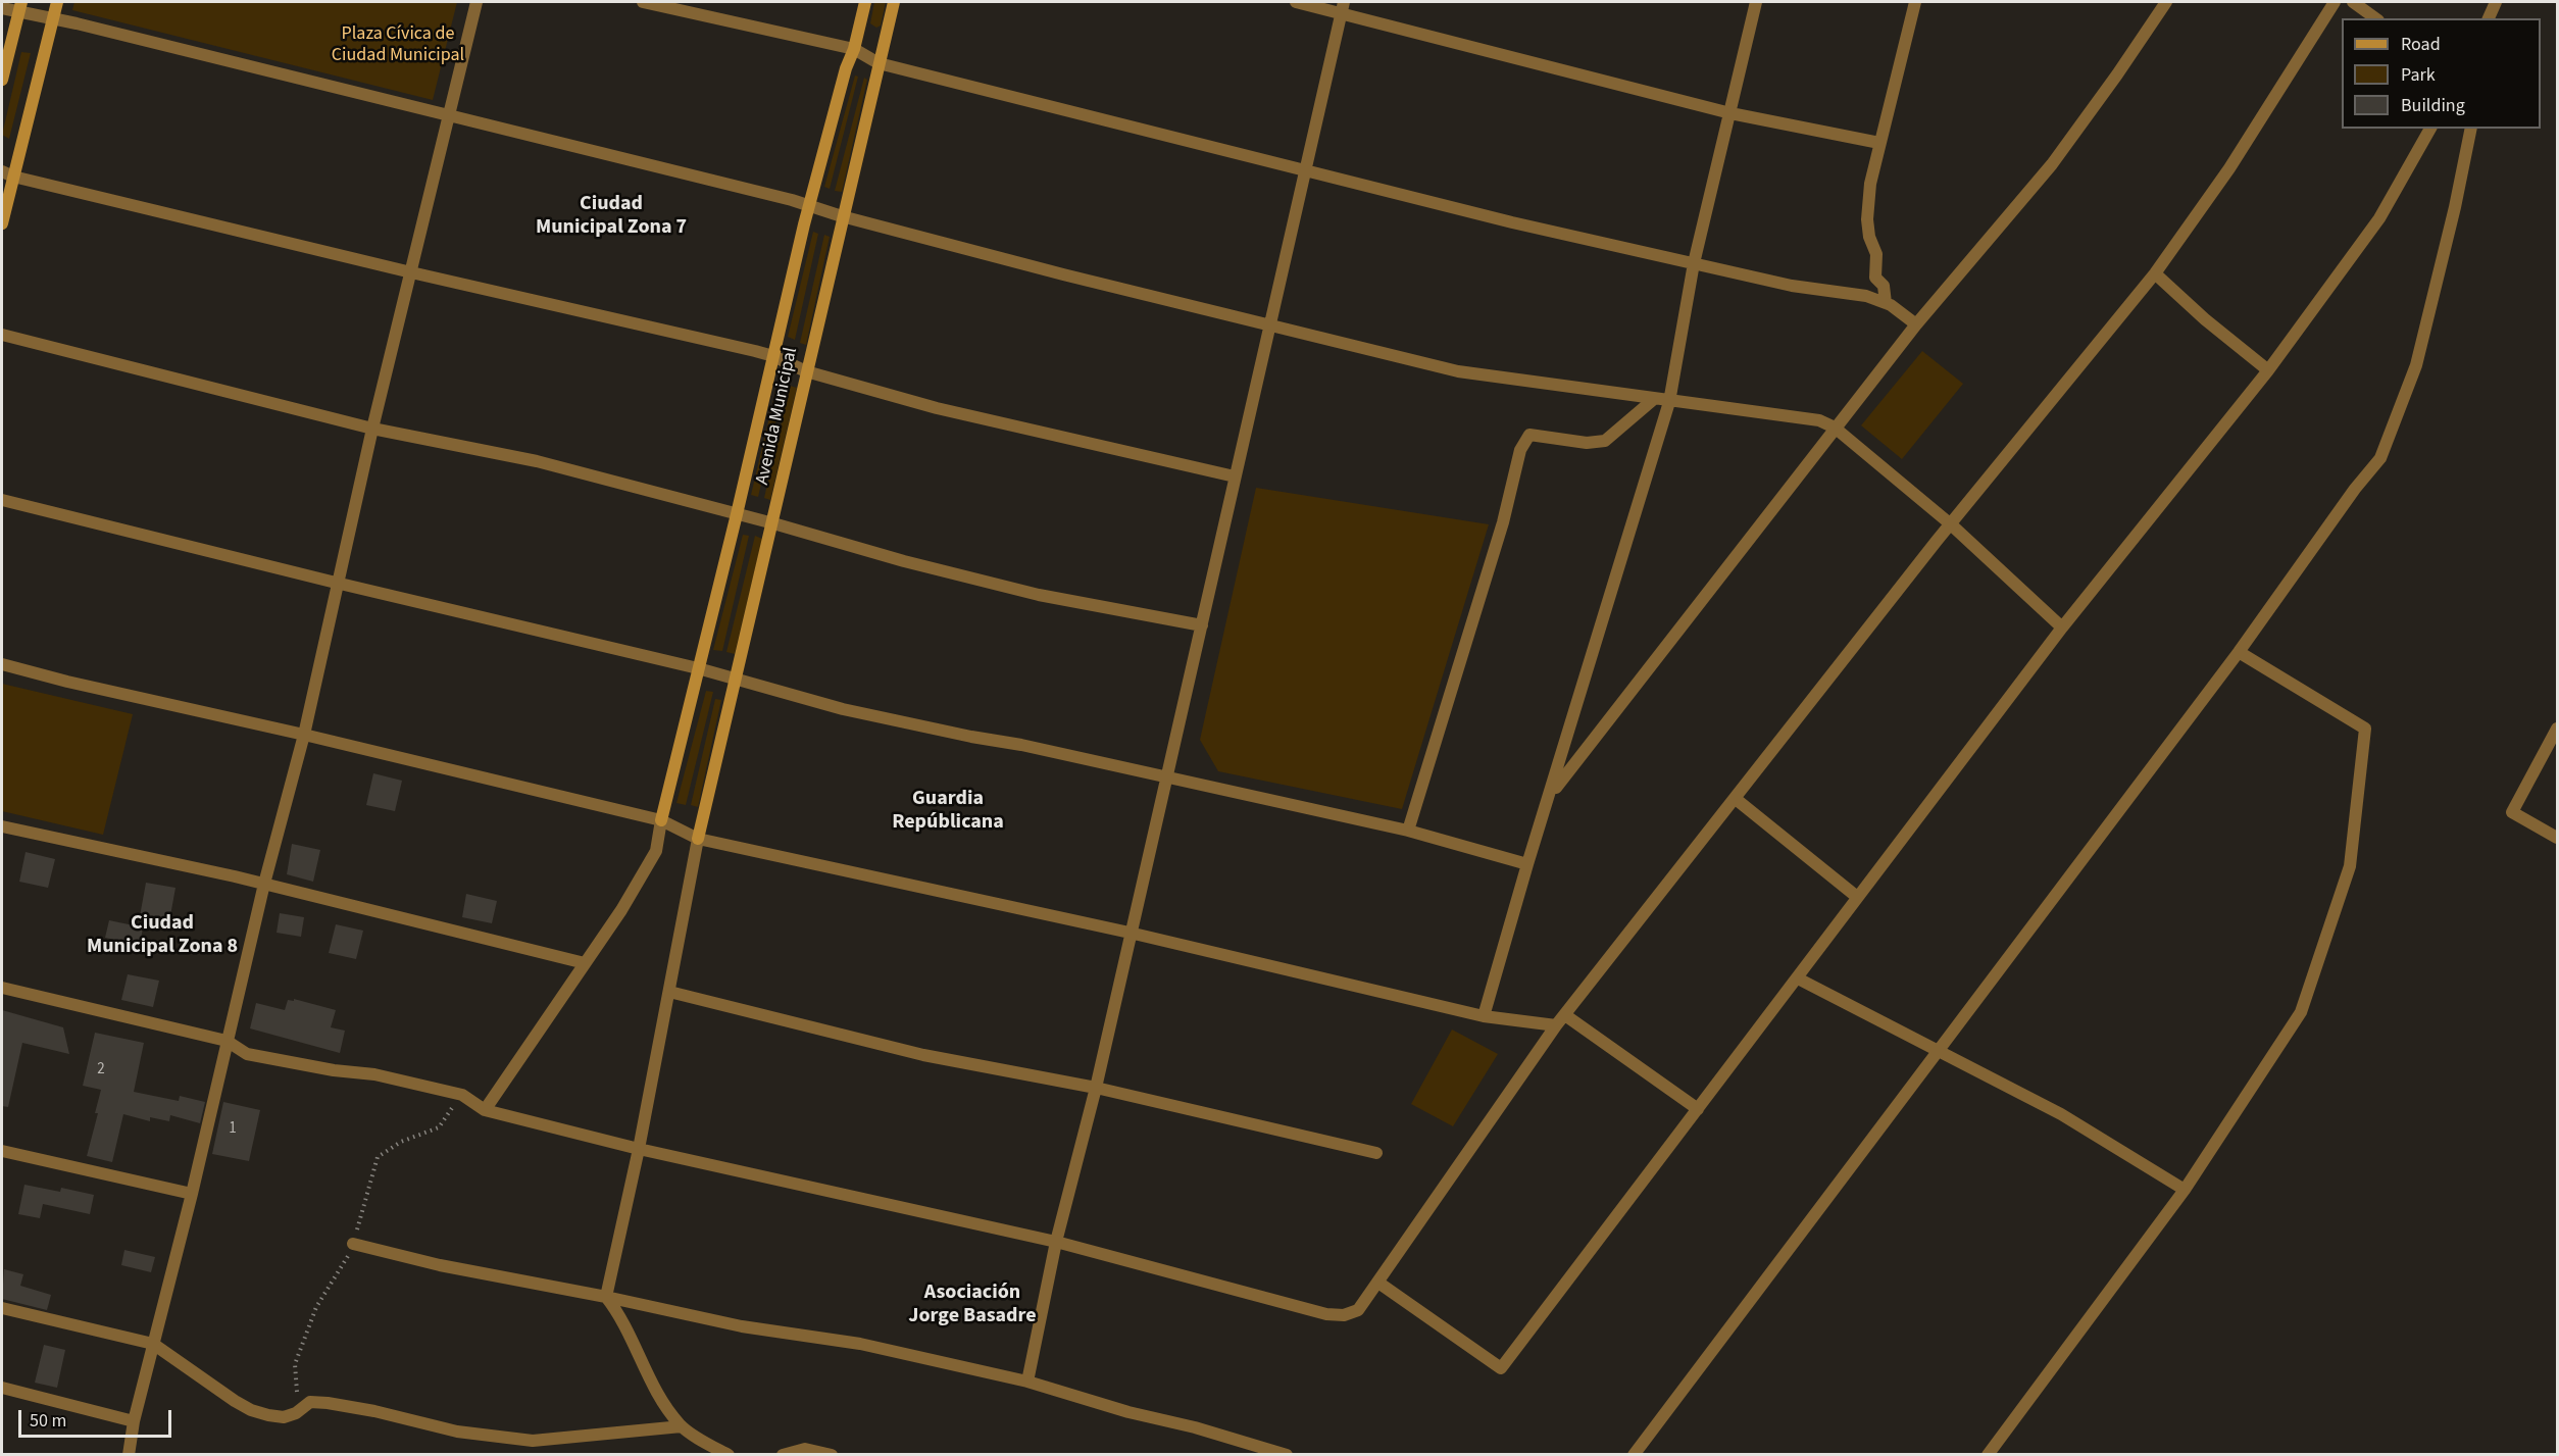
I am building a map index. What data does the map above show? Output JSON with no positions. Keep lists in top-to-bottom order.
{
  "streets": {
    "street": ["Avenida Municipal"]
  },
  "districts": [
    "Ciudad Municipal Zona 7",
    "Guardia Repúblicana",
    "Ciudad Municipal Zona 8",
    "Asociación Jorge Basadre"
  ],
  "parks": ["Plaza Cívica de Ciudad Municipal"],
  "house_numbers": ["2", "1"],
  "legend": ["Road", "Park", "Building"],
  "scale_bar": "50 m"
}
